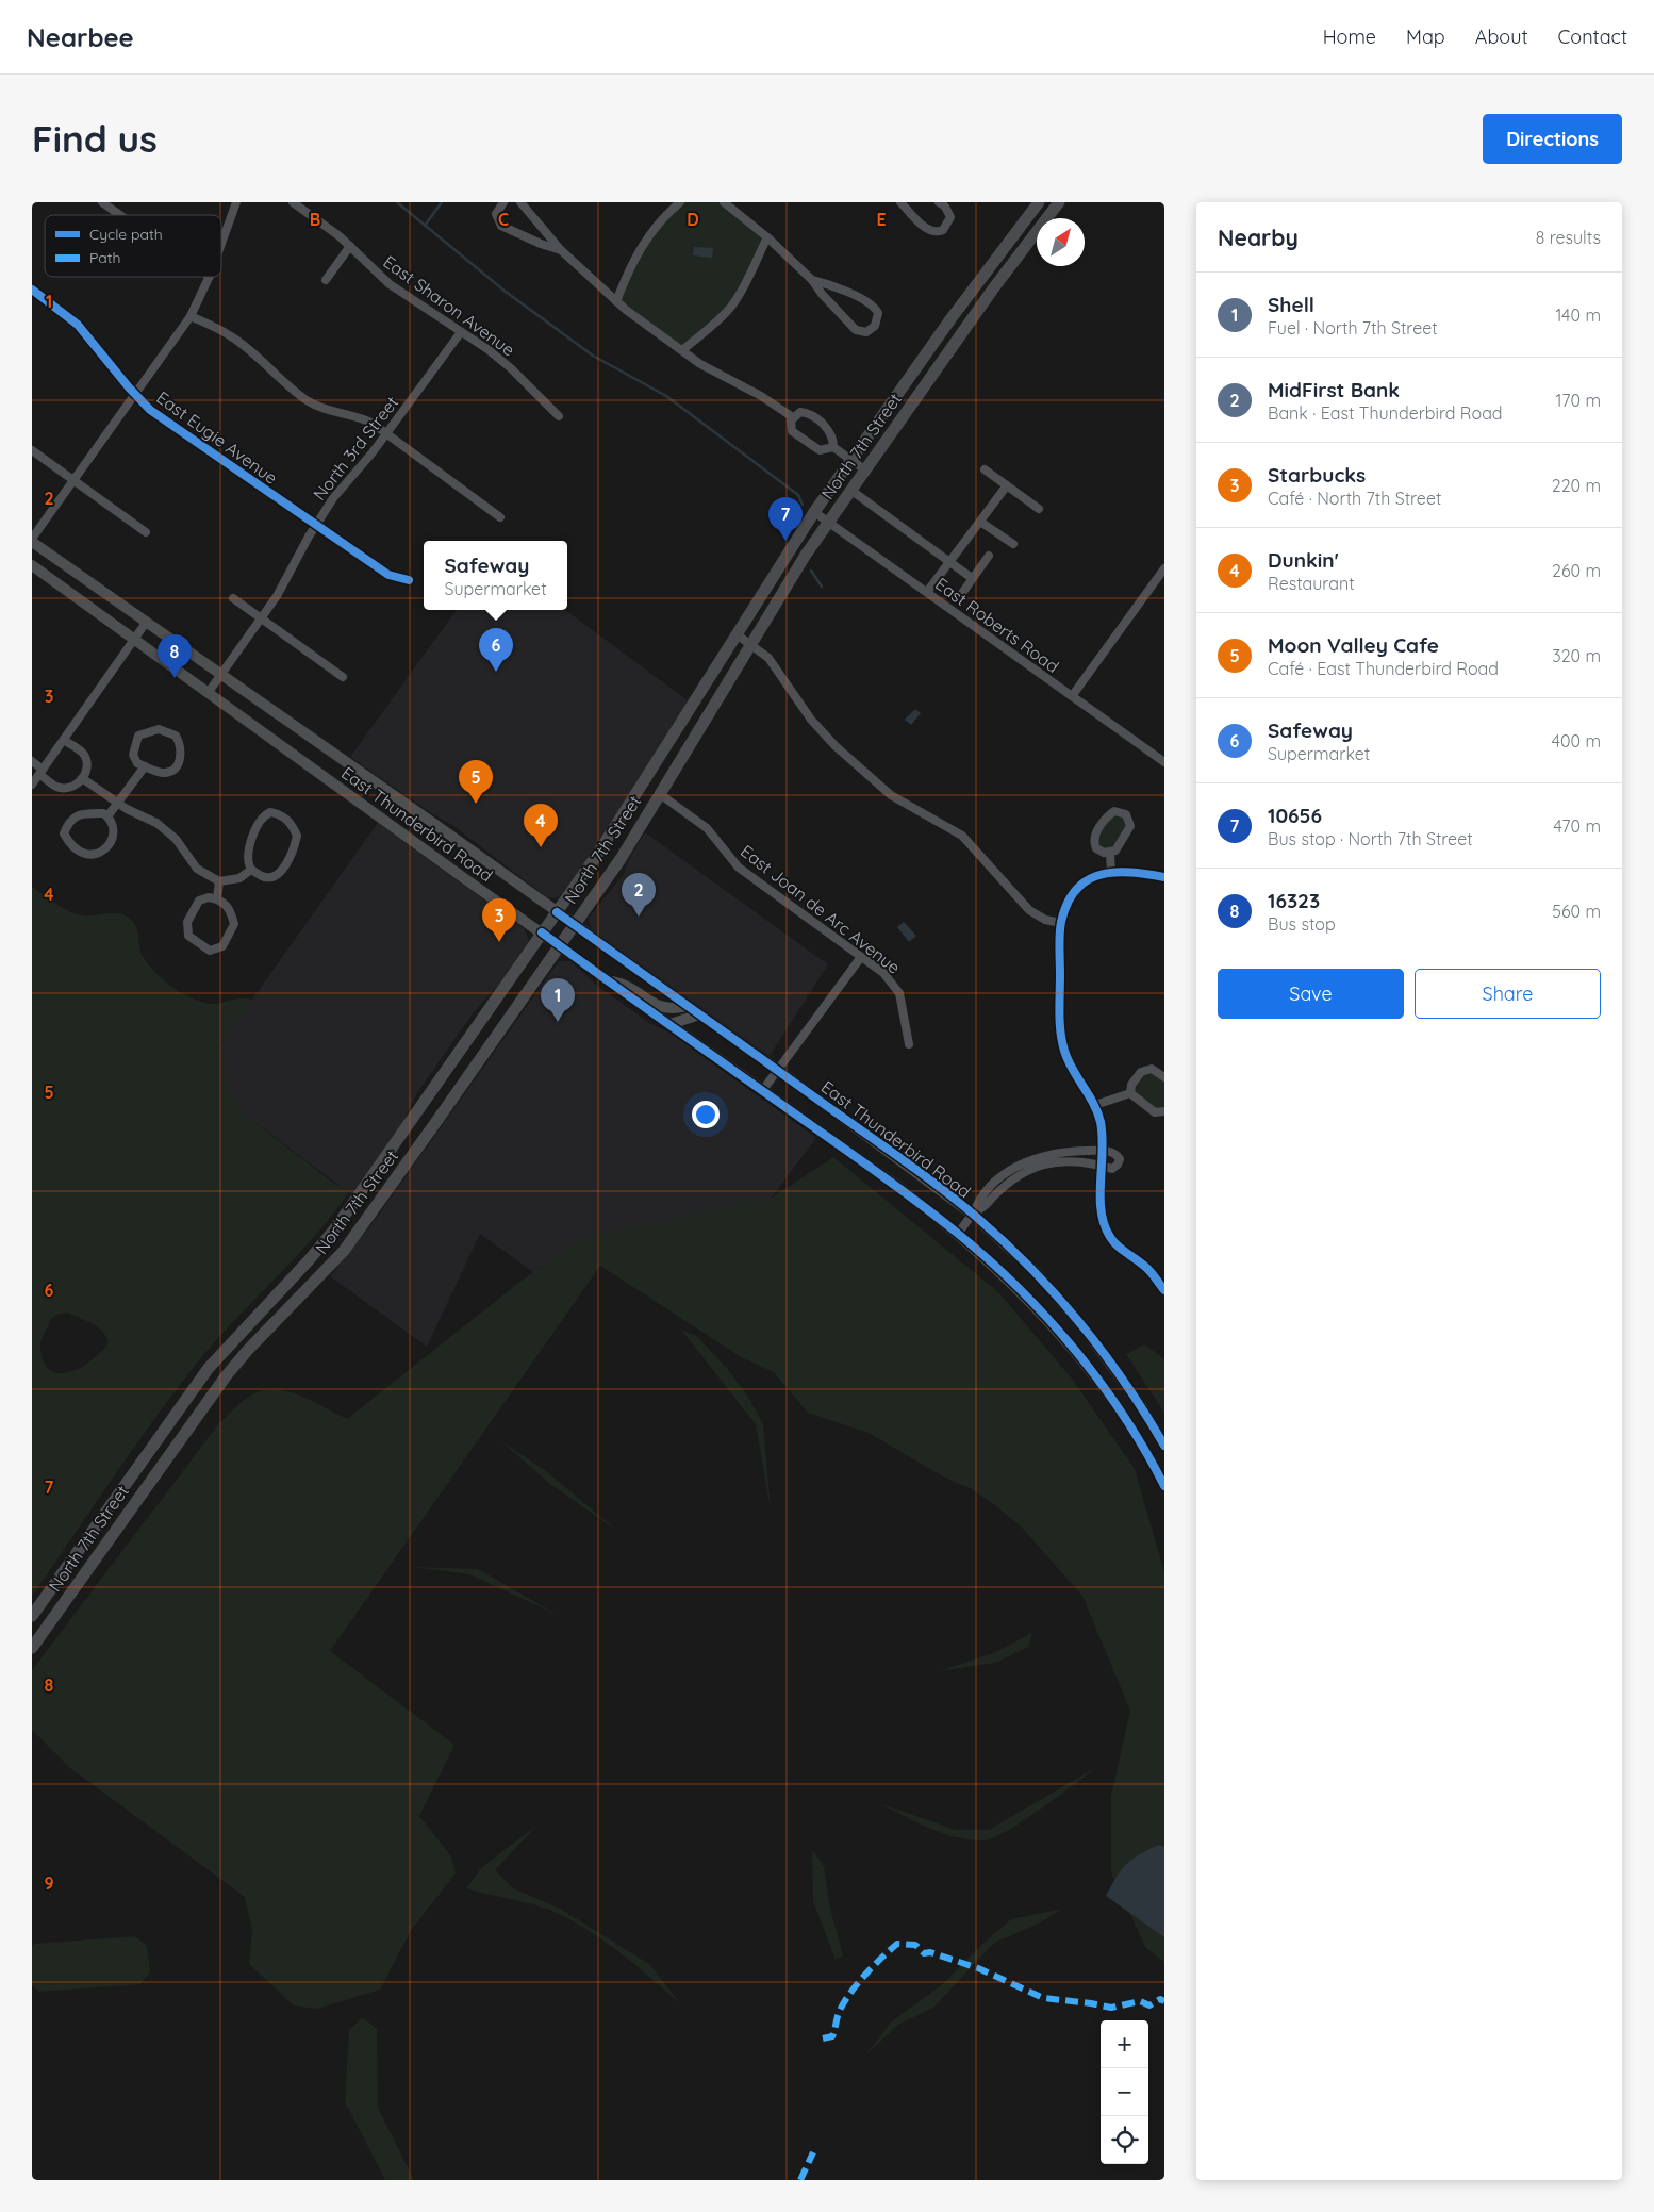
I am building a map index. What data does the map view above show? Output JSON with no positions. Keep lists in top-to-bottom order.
{
  "streets": {
    "main road": ["North 7th Street", "East Thunderbird Road"],
    "street": [
      "East Sharon Avenue",
      "East Eugie Avenue",
      "North 3rd Street",
      "East Roberts Road",
      "East Joan de Arc Avenue"
    ]
  },
  "crossings": [
    ["East Sharon Avenue", "North 3rd Street"],
    ["East Eugie Avenue", "North 3rd Street"],
    ["North 7th Street", "East Roberts Road"],
    ["North 7th Street", "East Thunderbird Road"],
    ["North 7th Street", "East Joan de Arc Avenue"],
    ["North 3rd Street", "East Thunderbird Road"]
  ],
  "legend": ["Cycle path", "Path"],
  "north": "top right",
  "page": {
    "header": "Nearbee",
    "nav": [
      "Home",
      "Map",
      "About",
      "Contact"
    ],
    "buttons": [
      "Directions",
      ["Save", "Share"]
    ],
    "title": "Find us",
    "heading": ["Nearby", "8 results"],
    "list": [
      {
        "mark": "1",
        "name": "Shell",
        "note": "Fuel · North 7th Street",
        "value": "140 m"
      },
      {
        "mark": "2",
        "name": "MidFirst Bank",
        "note": "Bank · East Thunderbird Road",
        "value": "170 m"
      },
      {
        "mark": "3",
        "name": "Starbucks",
        "note": "Café · North 7th Street",
        "value": "220 m"
      },
      {
        "mark": "4",
        "name": "Dunkin'",
        "note": "Restaurant",
        "value": "260 m"
      },
      {
        "mark": "5",
        "name": "Moon Valley Cafe",
        "note": "Café · East Thunderbird Road",
        "value": "320 m"
      },
      {
        "mark": "6",
        "name": "Safeway",
        "note": "Supermarket",
        "value": "400 m"
      },
      {
        "mark": "7",
        "name": "10656",
        "note": "Bus stop · North 7th Street",
        "value": "470 m"
      },
      {
        "mark": "8",
        "name": "16323",
        "note": "Bus stop",
        "value": "560 m"
      }
    ],
    "pins": [
      "7",
      "6",
      "8",
      "5",
      "4",
      "2",
      "3",
      "1"
    ],
    "popup": ["Safeway", "Supermarket"],
    "map_buttons": ["+", "−"]
  },
  "grid": {
    "columns": [
      "B",
      "C",
      "D",
      "E"
    ],
    "rows": [
      "1",
      "2",
      "3",
      "4",
      "5",
      "6",
      "7",
      "8",
      "9"
    ]
  }
}
